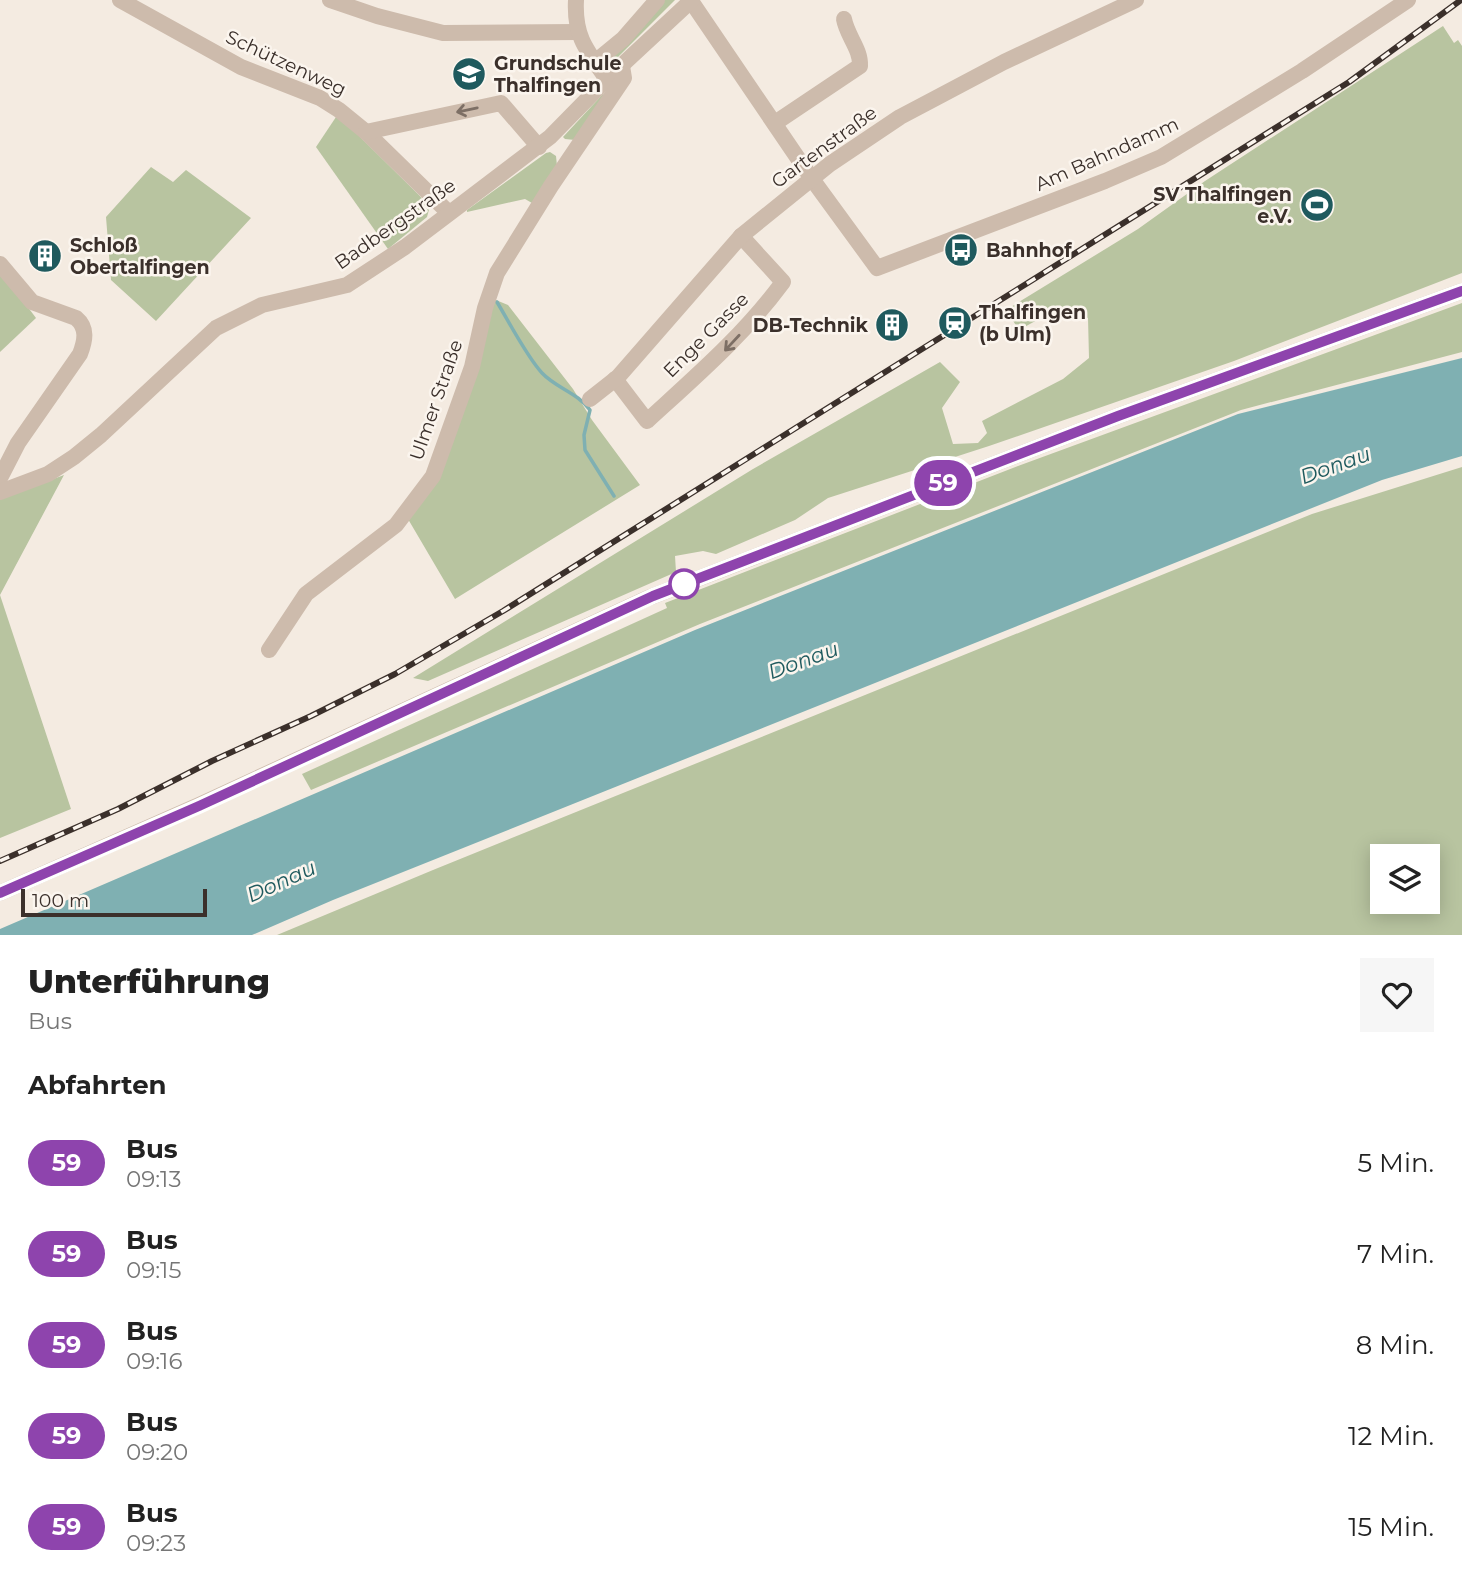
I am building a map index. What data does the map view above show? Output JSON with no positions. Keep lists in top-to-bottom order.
{
  "streets": {
    "street": [
      "Schützenweg",
      "Gartenstraße",
      "Am Bahndamm",
      "Badbergstraße",
      "Enge Gasse",
      "Ulmer Straße"
    ]
  },
  "crossings": [
    ["Schützenweg", "Badbergstraße"],
    ["Gartenstraße", "Am Bahndamm"],
    ["Gartenstraße", "Enge Gasse"],
    ["Badbergstraße", "Ulmer Straße"]
  ],
  "water": ["Donau"],
  "places": {
    "school or university": ["Grundschule Thalfingen"],
    "sports": ["SV Thalfingen e.V."],
    "bus stop": ["Bahnhof"],
    "building": ["Schloß Obertalfingen", "DB-Technik"],
    "station": ["Thalfingen (b Ulm)"]
  },
  "lines": ["bus line 59"],
  "scale_bar": "100 m",
  "page": {
    "on_map": "59",
    "scale": "100 m",
    "heading": [
      ["Unterführung", "Bus"],
      "Abfahrten"
    ],
    "list": [
      {
        "mark": "59",
        "name": "Bus",
        "note": "09:13",
        "value": "5 Min."
      },
      {
        "mark": "59",
        "name": "Bus",
        "note": "09:15",
        "value": "7 Min."
      },
      {
        "mark": "59",
        "name": "Bus",
        "note": "09:16",
        "value": "8 Min."
      },
      {
        "mark": "59",
        "name": "Bus",
        "note": "09:20",
        "value": "12 Min."
      },
      {
        "mark": "59",
        "name": "Bus",
        "note": "09:23",
        "value": "15 Min."
      }
    ]
  }
}
